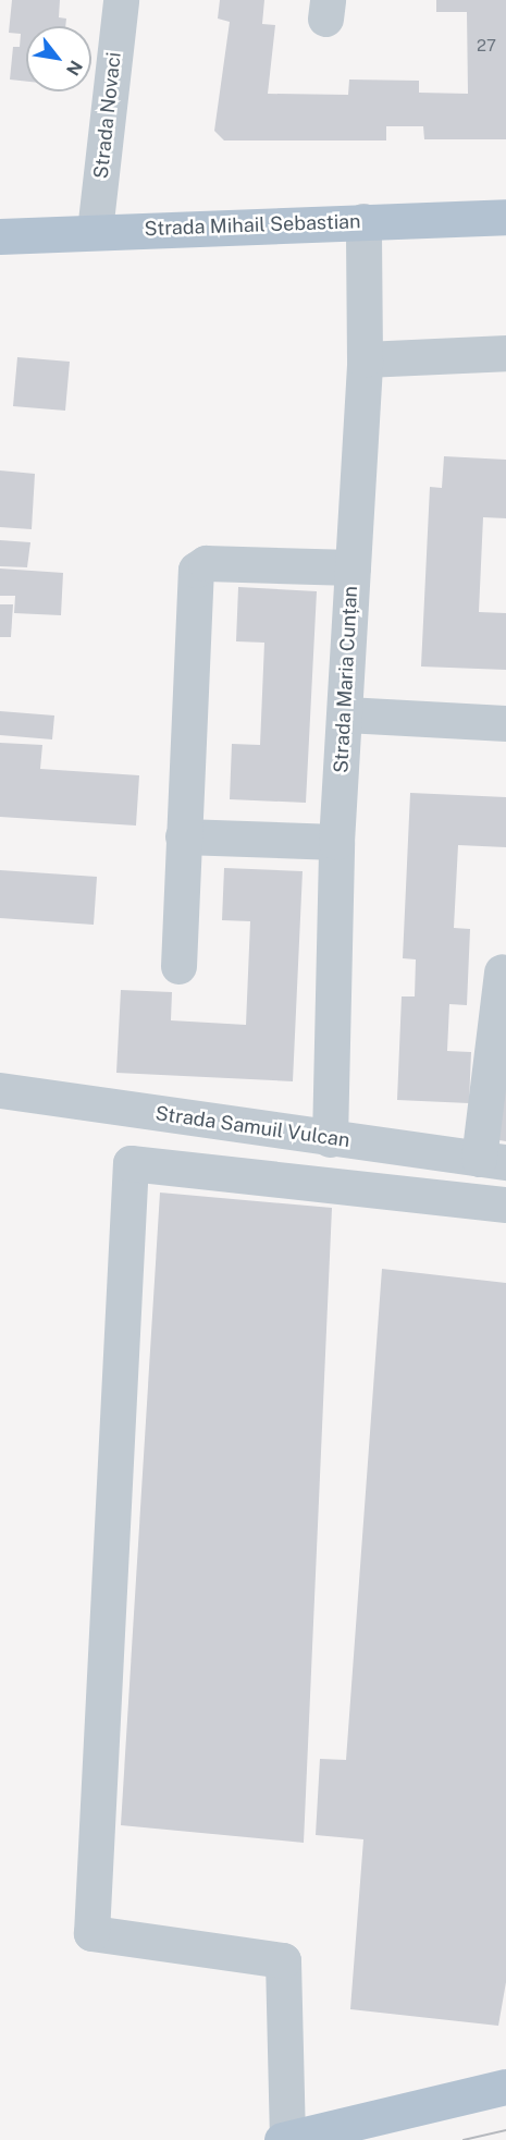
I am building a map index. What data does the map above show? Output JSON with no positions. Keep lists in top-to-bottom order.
{
  "streets": {
    "main road": ["Strada Mihail Sebastian"],
    "street": ["Strada Novaci", "Strada Maria Cunțan", "Strada Samuil Vulcan"]
  },
  "crossings": [
    ["Strada Novaci", "Strada Mihail Sebastian"],
    ["Strada Mihail Sebastian", "Strada Maria Cunțan"],
    ["Strada Maria Cunțan", "Strada Samuil Vulcan"]
  ],
  "house_numbers": ["27"],
  "north": "bottom right"
}
